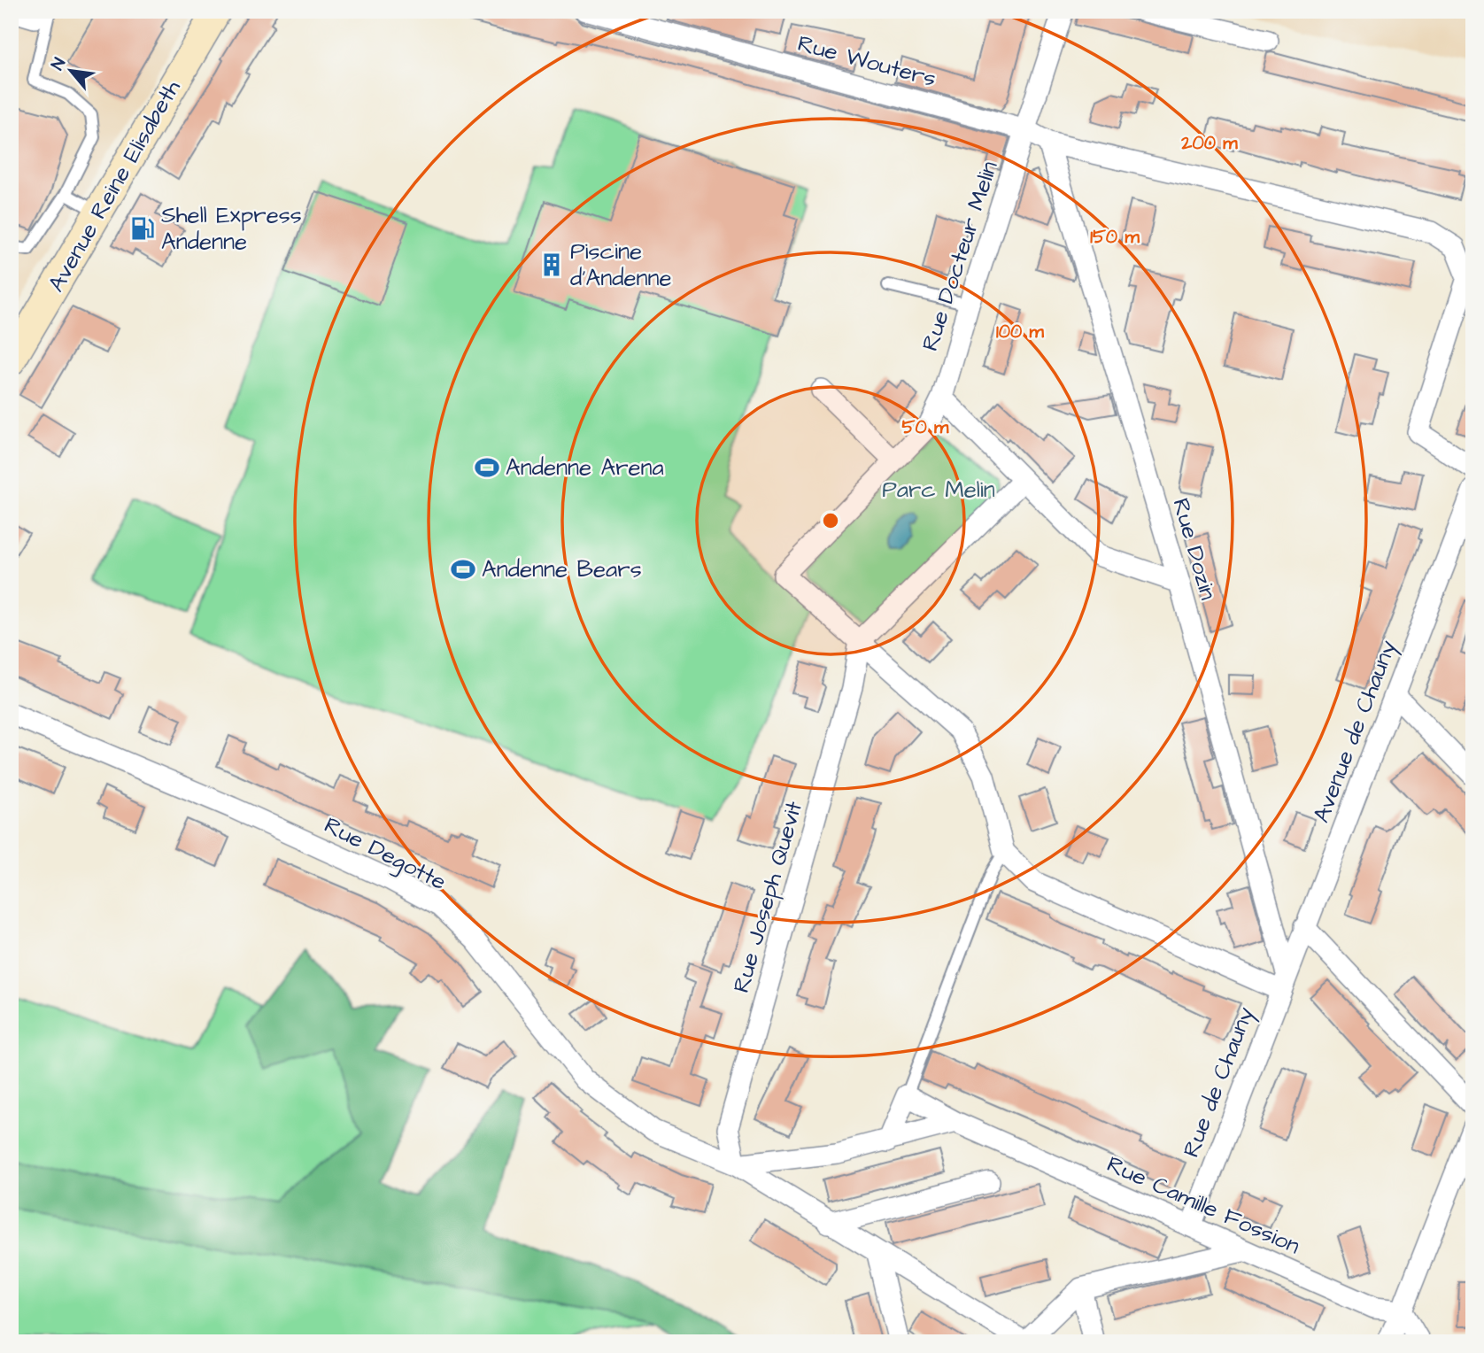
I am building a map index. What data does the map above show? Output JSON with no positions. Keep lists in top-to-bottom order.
{
  "streets": {
    "main road": ["Avenue Reine Elisabeth"],
    "street": [
      "Rue Wouters",
      "Rue Docteur Melin",
      "Rue Dozin",
      "Avenue de Chauny",
      "Rue Degotte",
      "Rue Joseph Quevit",
      "Rue de Chauny",
      "Rue Camille Fossion"
    ]
  },
  "crossings": [
    ["Rue Wouters", "Rue Docteur Melin"],
    ["Rue Wouters", "Rue Dozin"],
    ["Rue Docteur Melin", "Rue Joseph Quevit"],
    ["Rue Dozin", "Avenue de Chauny"],
    ["Rue Dozin", "Rue de Chauny"],
    ["Avenue de Chauny", "Rue de Chauny"],
    ["Rue Degotte", "Rue Joseph Quevit"],
    ["Rue de Chauny", "Rue Camille Fossion"]
  ],
  "parks": ["Parc Melin"],
  "places": {
    "fuel station": ["Shell Express Andenne"],
    "building": ["Piscine d'Andenne"],
    "sports": ["Andenne Arena", "Andenne Bears"]
  },
  "north": "top left",
  "rings": [
    "200 m",
    "150 m",
    "100 m",
    "50 m"
  ]
}
